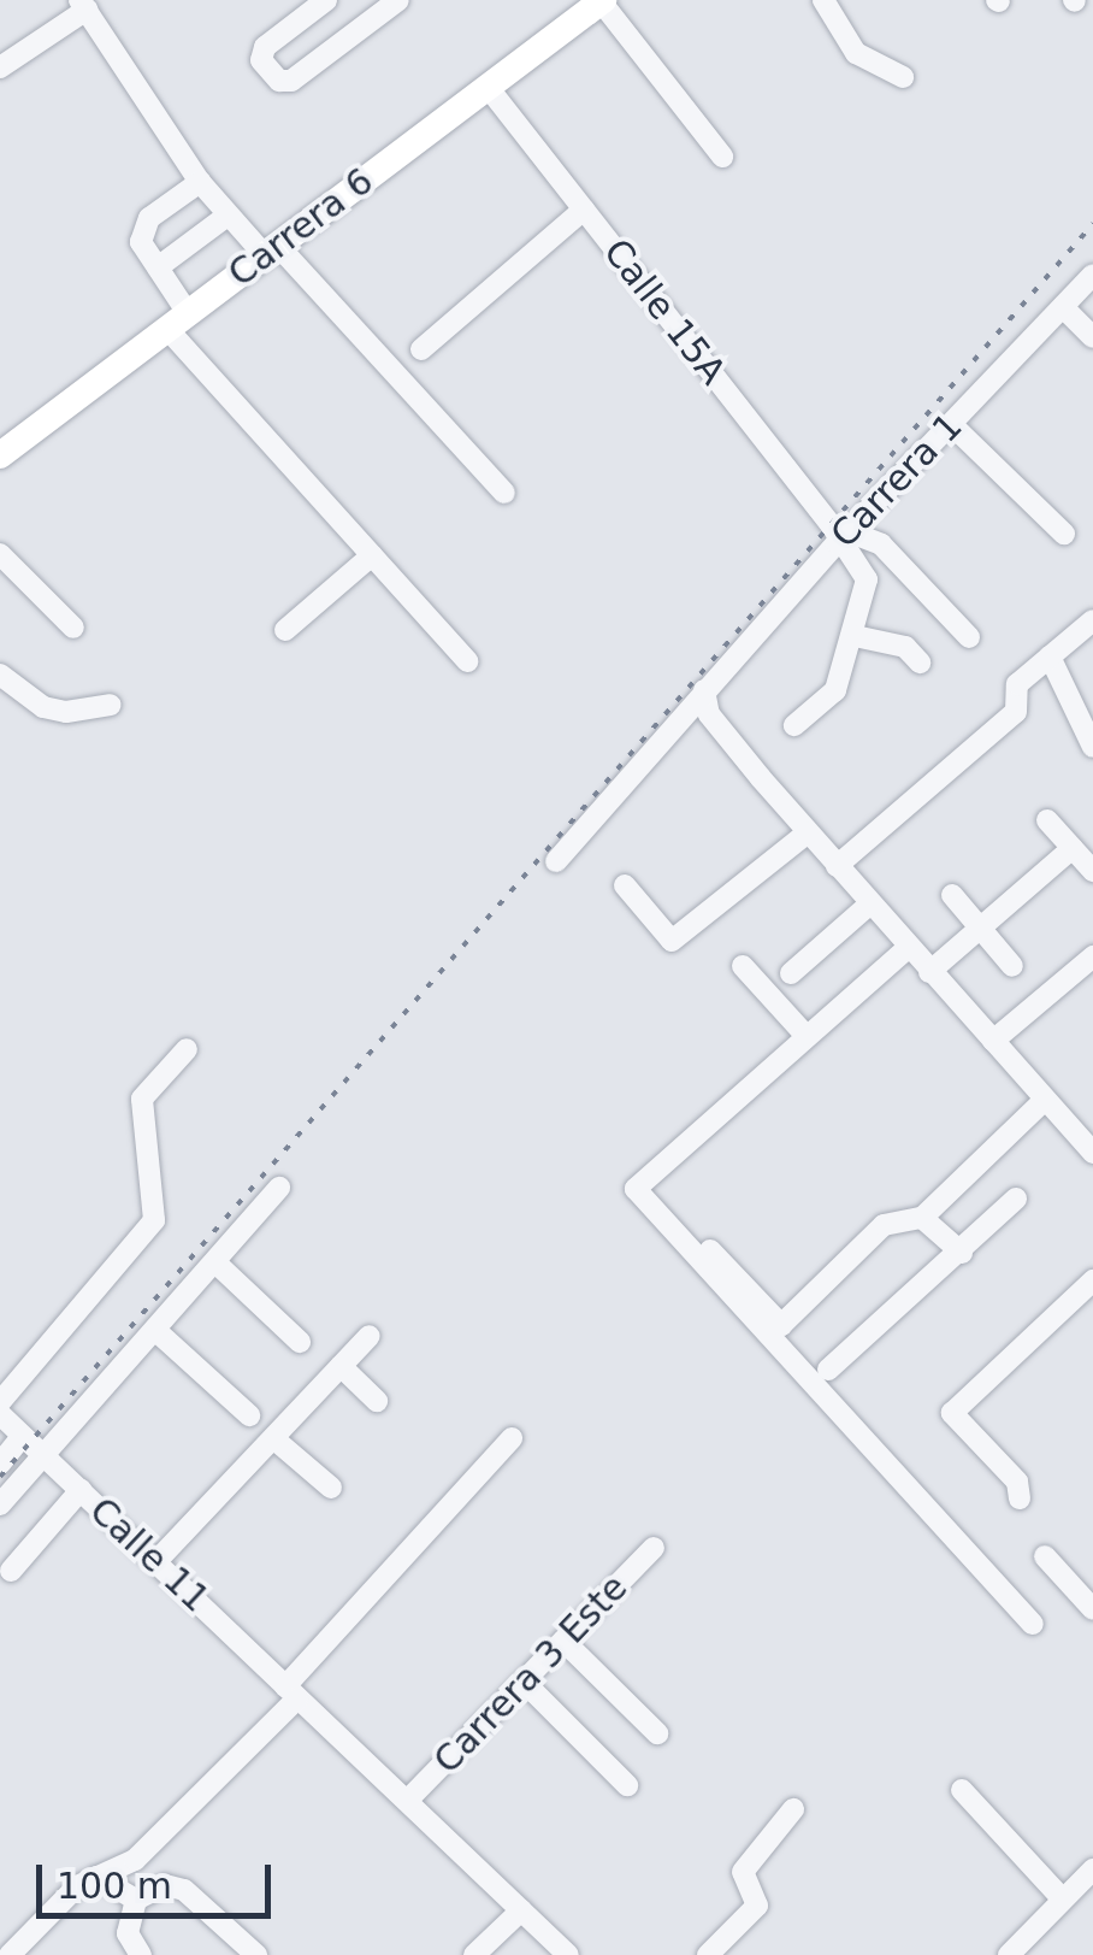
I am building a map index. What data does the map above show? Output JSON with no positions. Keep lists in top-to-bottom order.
{
  "streets": {
    "main road": ["Carrera 6"],
    "street": [
      "Calle 15A",
      "Carrera 1",
      "Calle 11",
      "Carrera 3 Este"
    ]
  },
  "crossings": [
    ["Carrera 6", "Calle 15A"],
    ["Calle 15A", "Carrera 1"],
    ["Calle 11", "Carrera 3 Este"]
  ],
  "scale_bar": "100 m"
}
